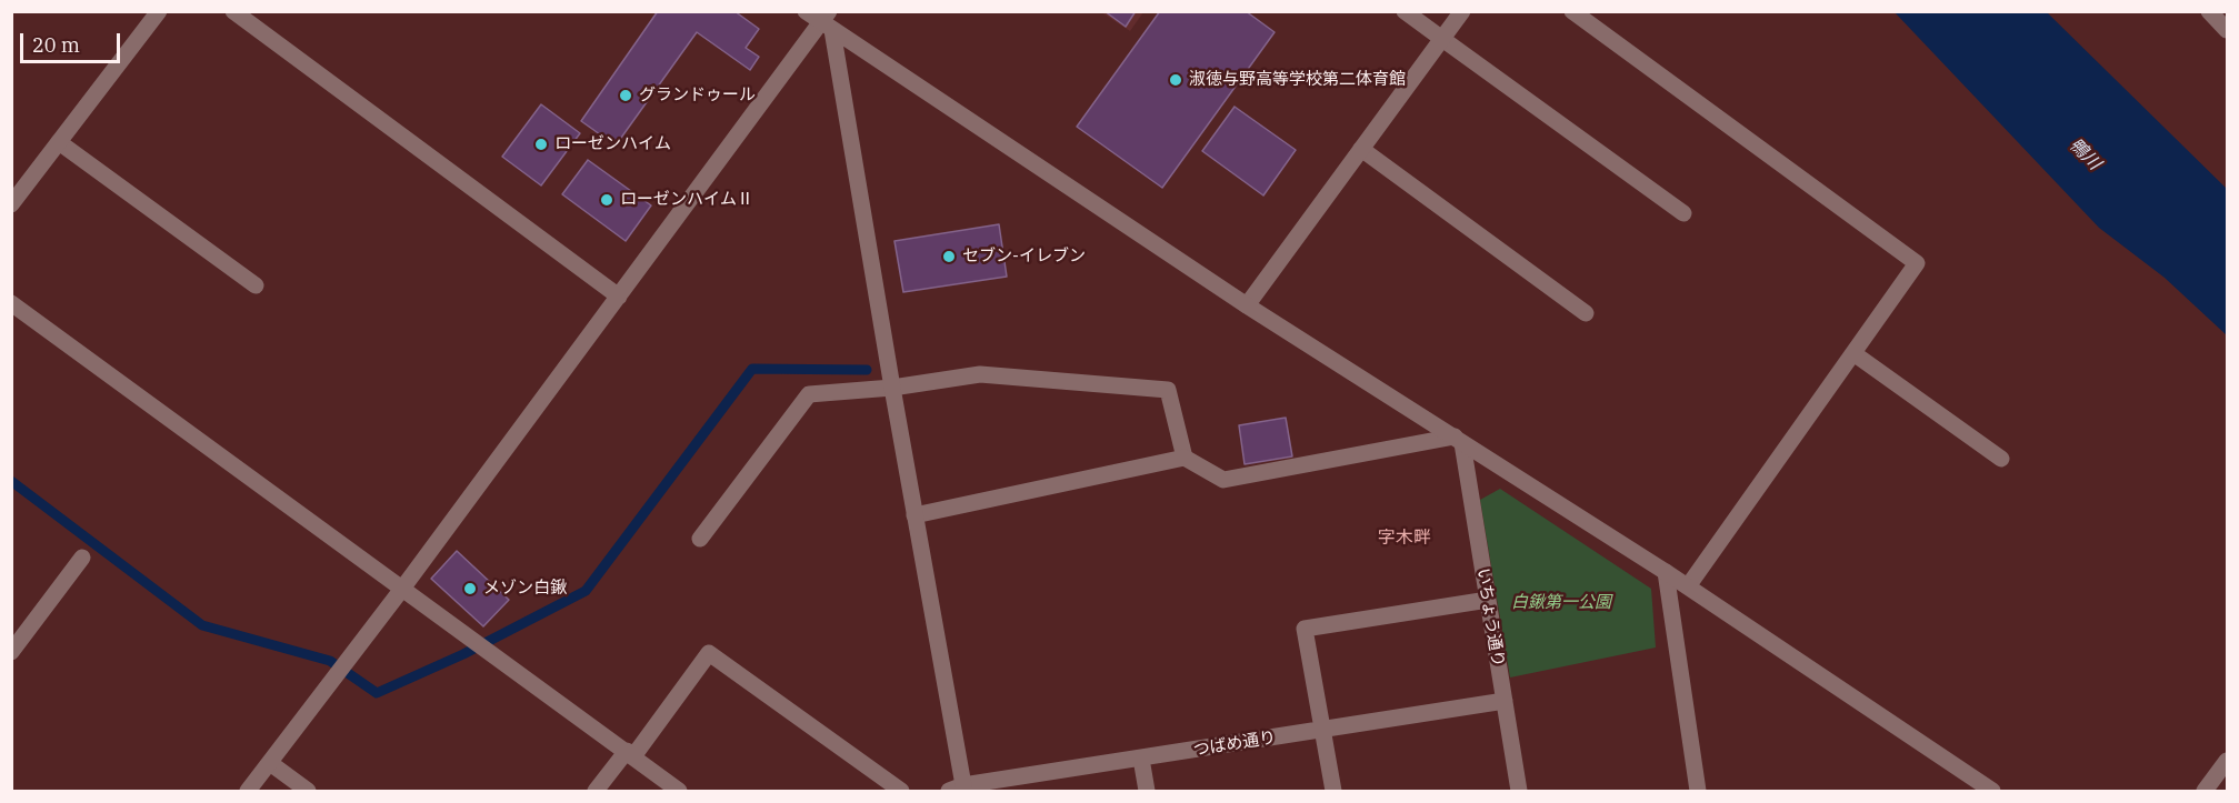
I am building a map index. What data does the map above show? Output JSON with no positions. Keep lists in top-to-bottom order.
{
  "streets": {
    "street": ["いちょう通り", "つばめ通り"]
  },
  "crossings": [
    ["いちょう通り", "つばめ通り"]
  ],
  "districts": ["字木畔"],
  "water": ["鴨川"],
  "parks": ["白鍬第一公園"],
  "places": [
    "淑徳与野高等学校第二体育館",
    "グランドゥール",
    "ローゼンハイム",
    "ローゼンハイムⅡ",
    "セブン-イレブン",
    "メゾン白鍬"
  ],
  "scale_bar": "20 m"
}
